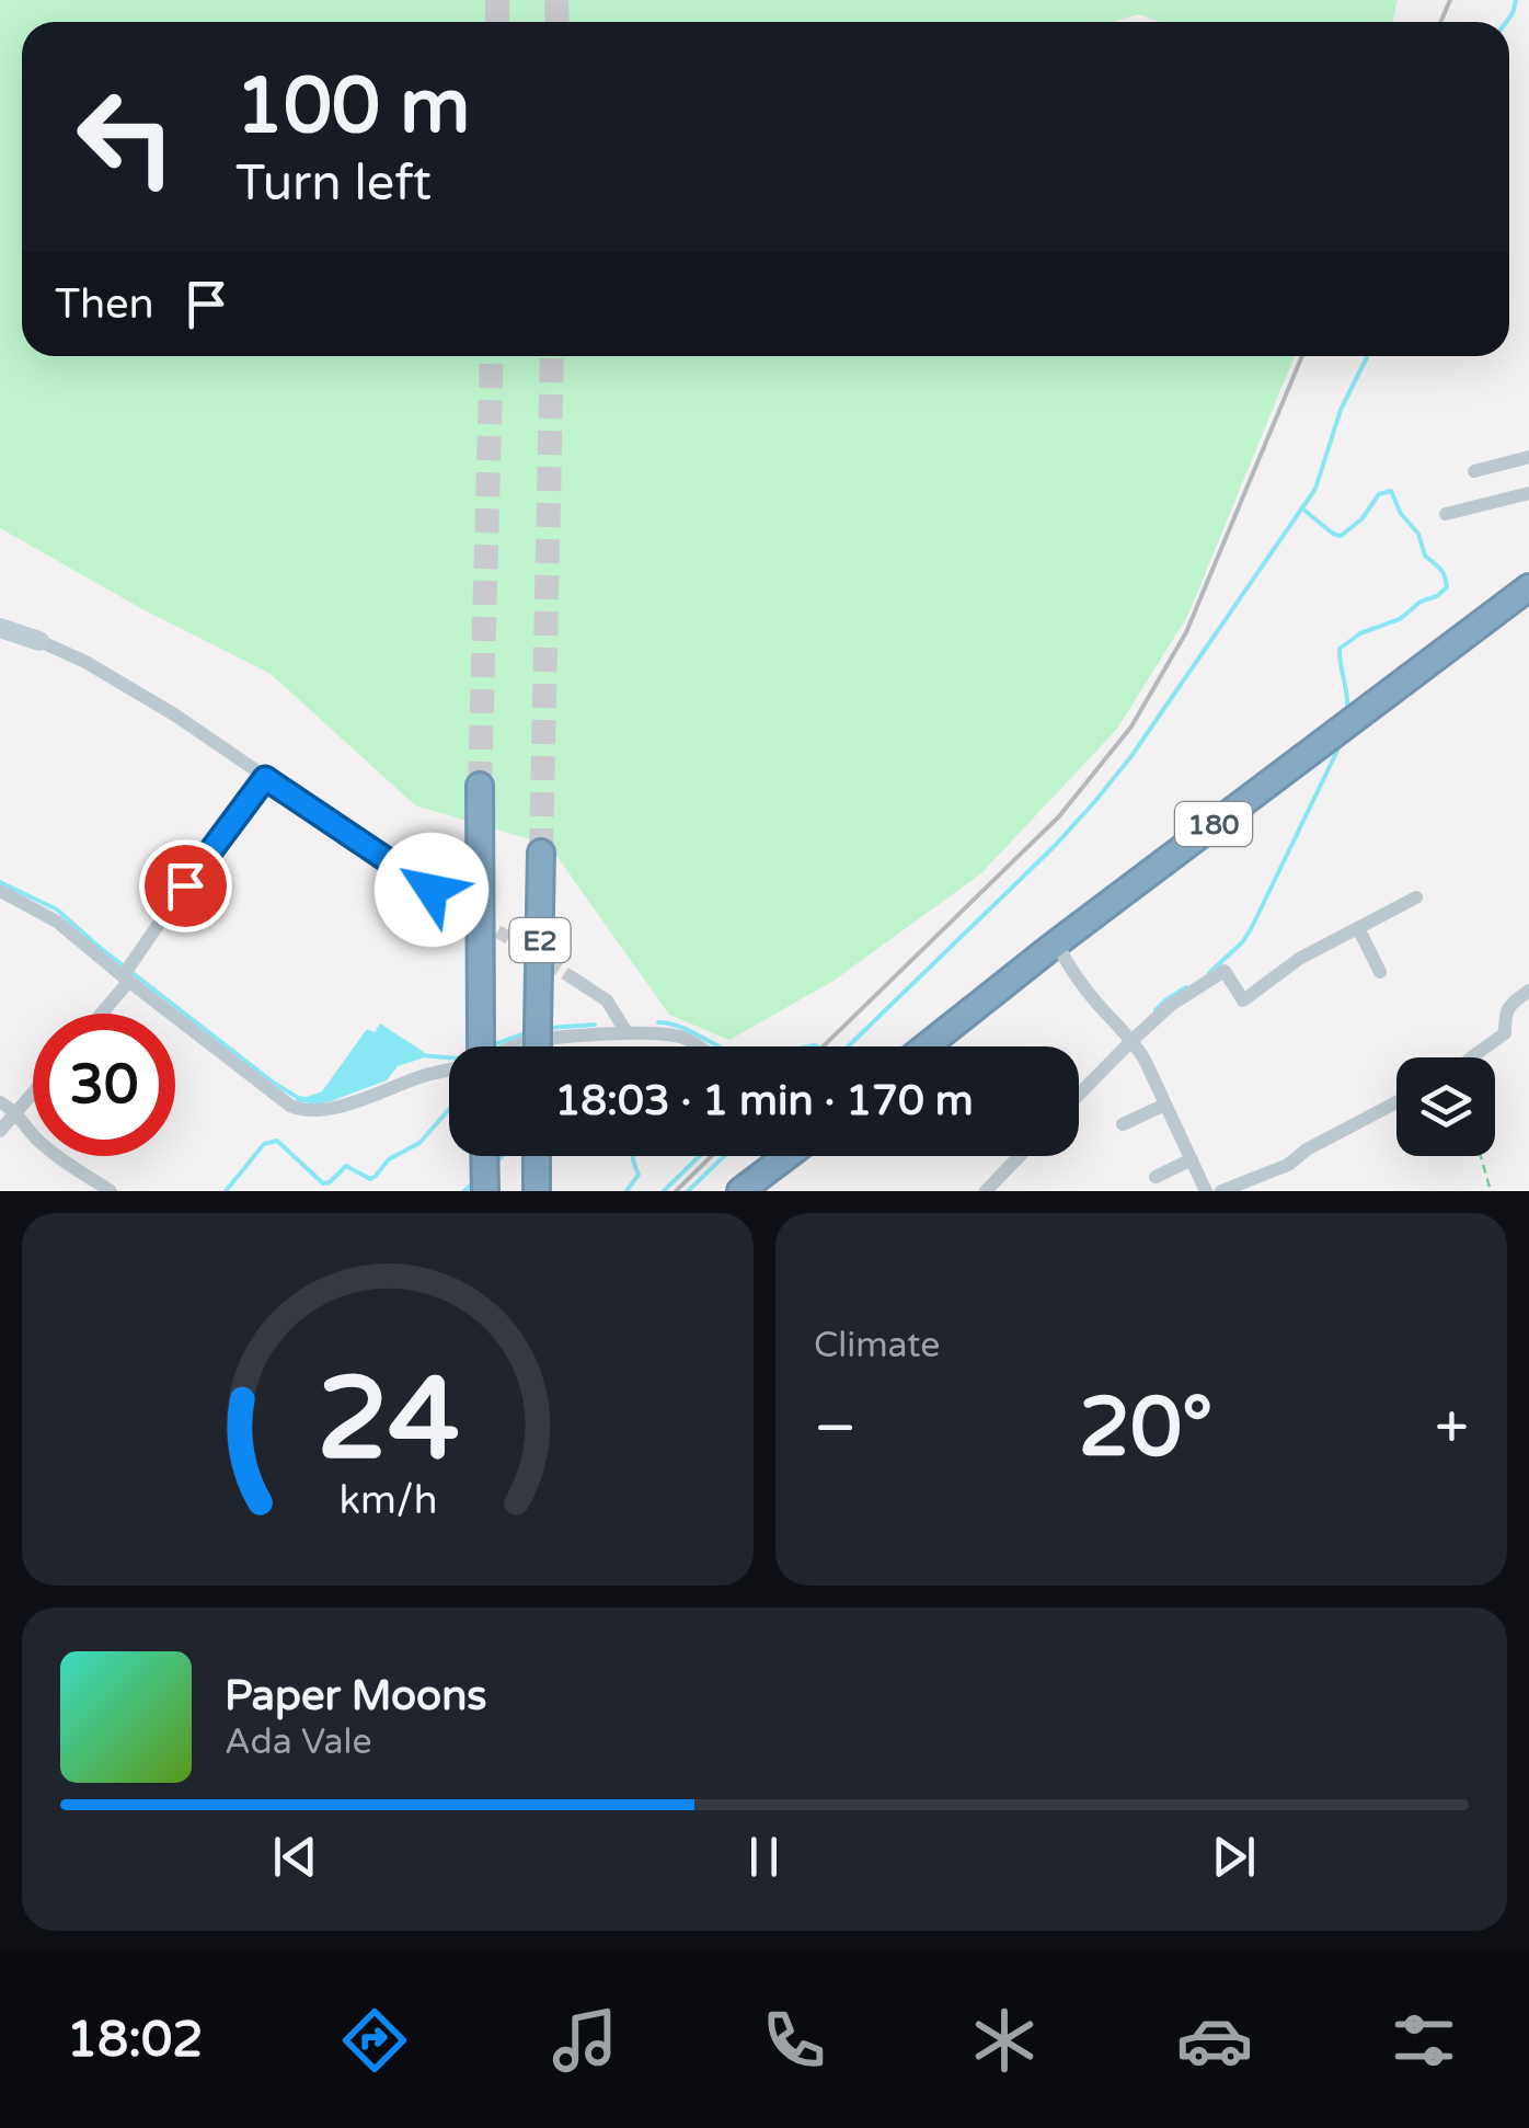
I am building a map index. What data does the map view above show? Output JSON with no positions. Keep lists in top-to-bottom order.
{
  "streets": {
    "highway": ["180", "E2"]
  },
  "page": {
    "turn": ["100 m", "Turn left"],
    "then": "Then",
    "limit": "30",
    "trip": "18:03 · 1 min · 170 m",
    "tile": "Climate",
    "heat": ["−", "20°", "+"],
    "song": ["Paper Moons", "Ada Vale"],
    "tabs": "18:02",
    "gauge": ["24", "km/h"]
  }
}
